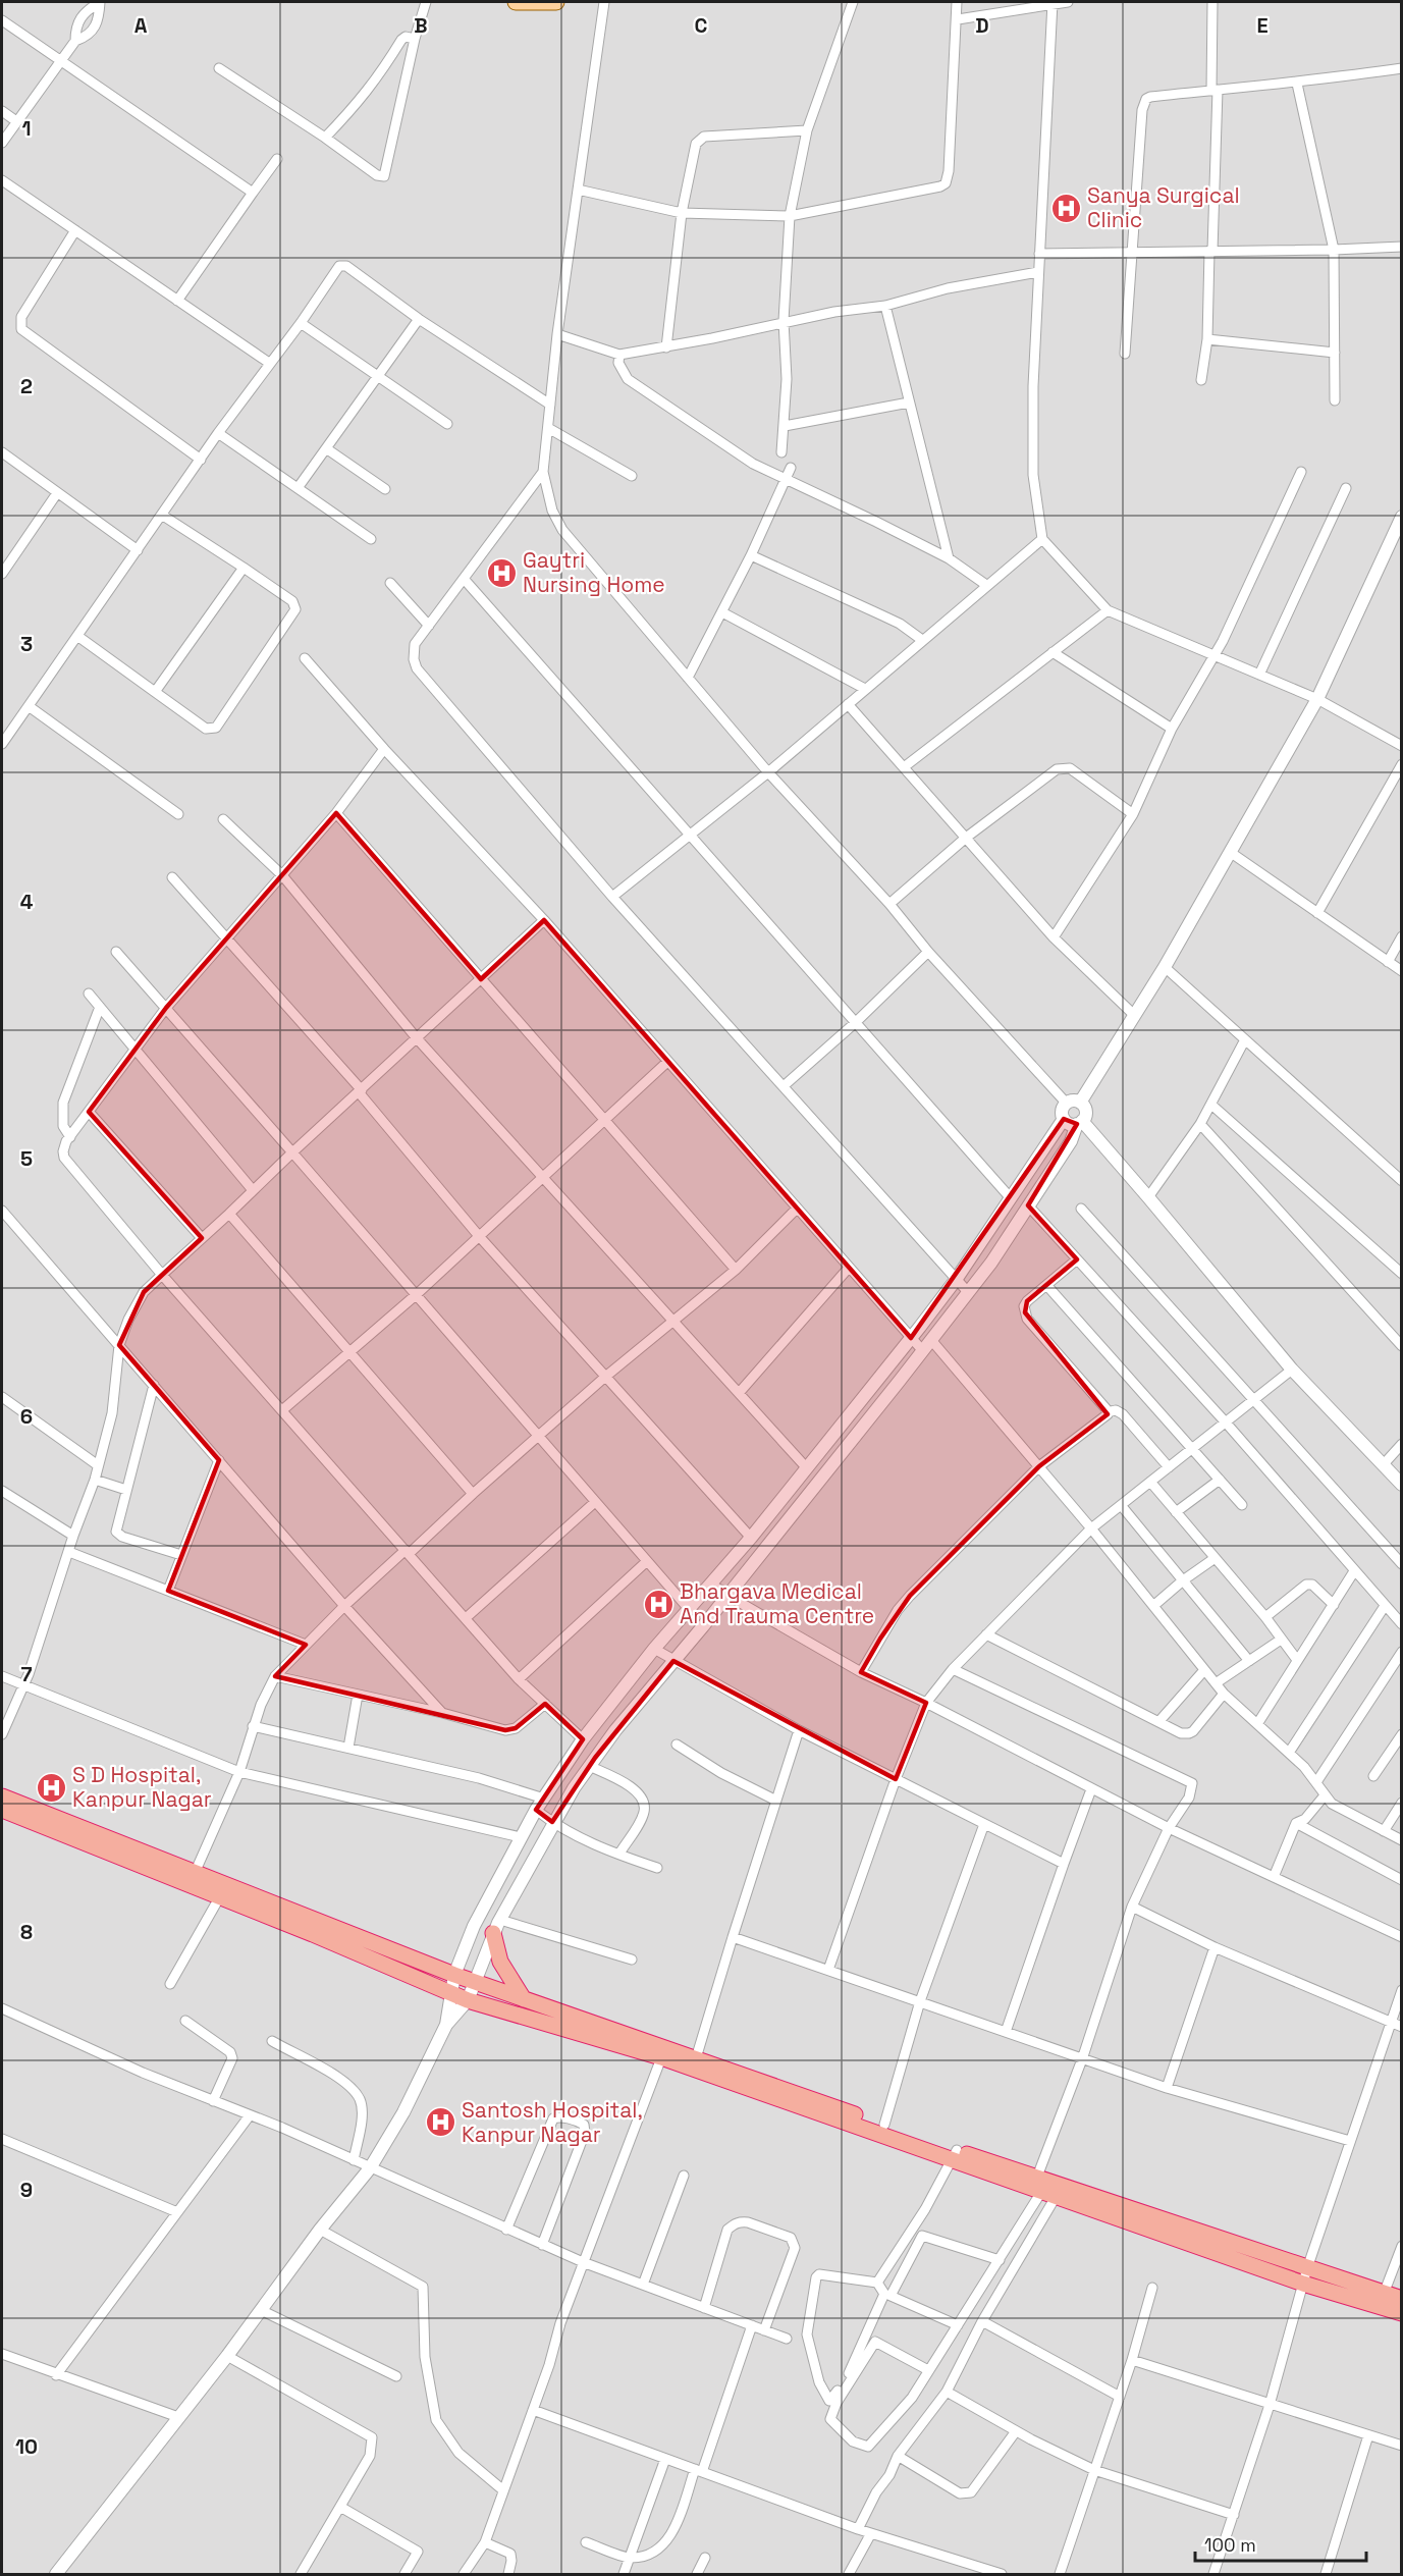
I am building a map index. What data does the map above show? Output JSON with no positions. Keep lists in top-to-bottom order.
{
  "places": {
    "hospital": [
      "Sanya Surgical Clinic",
      "Gaytri Nursing Home",
      "Bhargava Medical And Trauma Centre",
      "S D Hospital, Kanpur Nagar",
      "Santosh Hospital, Kanpur Nagar"
    ]
  },
  "scale_bar": "100 m",
  "grid": {
    "columns": [
      "A",
      "B",
      "C",
      "D",
      "E"
    ],
    "rows": [
      "1",
      "2",
      "3",
      "4",
      "5",
      "6",
      "7",
      "8",
      "9",
      "10"
    ]
  }
}
